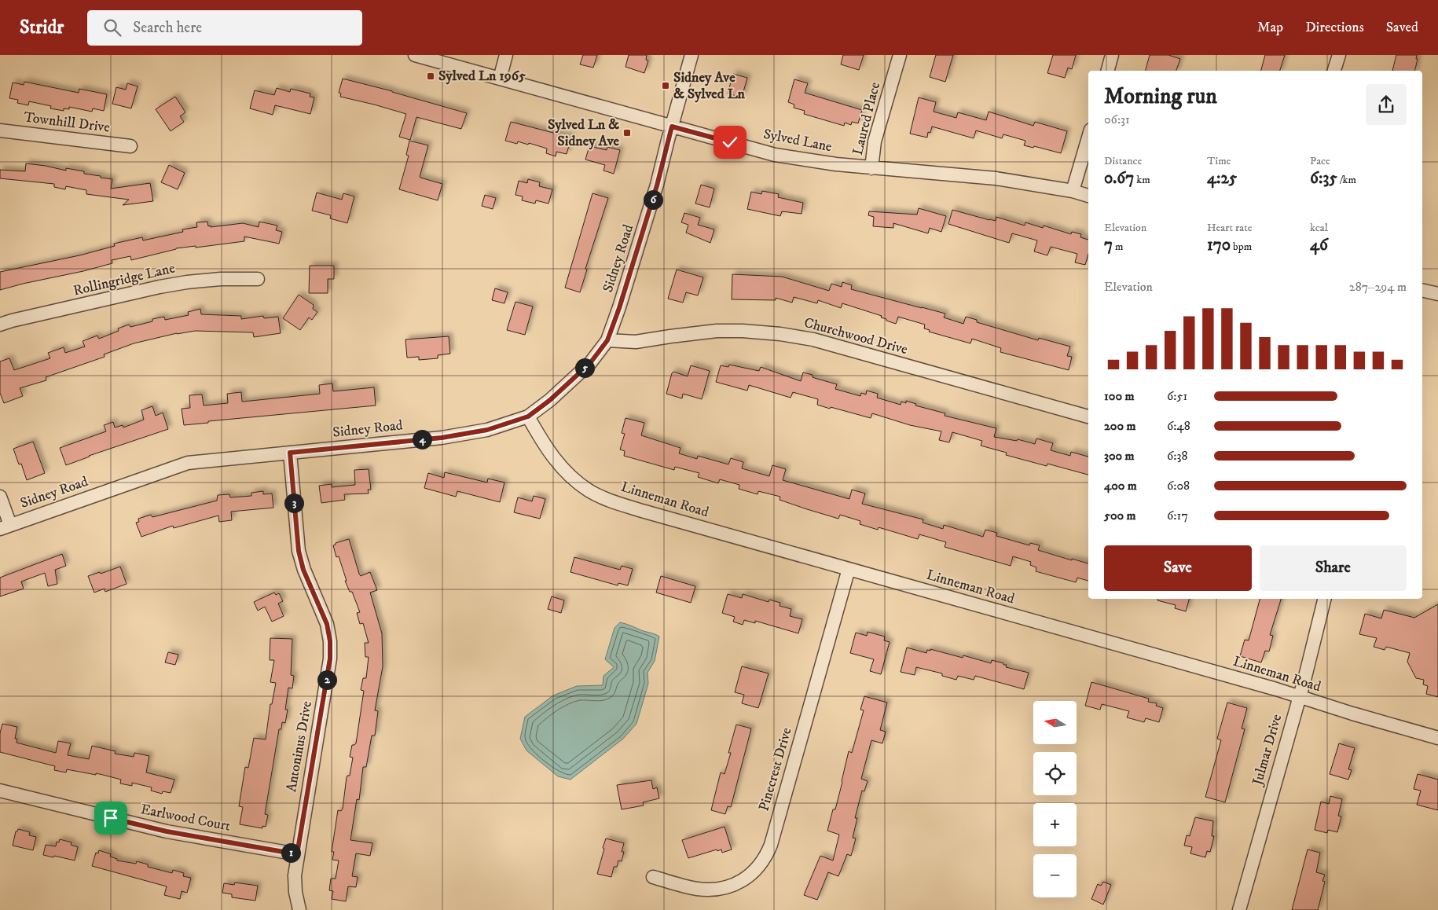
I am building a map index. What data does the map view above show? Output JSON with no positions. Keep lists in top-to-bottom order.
{
  "streets": {
    "street": [
      "Laured Place",
      "Townhill Drive",
      "Sylved Lane",
      "Sidney Road",
      "Rollingridge Lane",
      "Churchwood Drive",
      "Linneman Road",
      "Antoninus Drive",
      "Julmar Drive",
      "Pinecrest Drive",
      "Earlwood Court"
    ]
  },
  "crossings": [
    ["Laured Place", "Sylved Lane"],
    ["Sylved Lane", "Sidney Road"],
    ["Sidney Road", "Churchwood Drive"],
    ["Sidney Road", "Linneman Road"],
    ["Sidney Road", "Antoninus Drive"],
    ["Linneman Road", "Julmar Drive"],
    ["Linneman Road", "Pinecrest Drive"],
    ["Antoninus Drive", "Earlwood Court"]
  ],
  "places": {
    "transit": ["Sylved Ln 1965", "Sidney Ave & Sylved Ln", "Sylved Ln & Sidney Ave"]
  },
  "north": "left",
  "page": {
    "header": "Stridr",
    "search": "Search here",
    "nav": ["Map", "Directions", "Saved"],
    "heading": ["Morning run", "06:31"],
    "stats": [
      ["Distance", "0.67 km"],
      ["Time", "4:25"],
      ["Pace", "6:35 /km"],
      ["Elevation", "7 m"],
      ["Heart rate", "170 bpm"],
      ["kcal", "46"]
    ],
    "pins": [
      "6",
      "5",
      "4",
      "3",
      "2",
      "1"
    ],
    "chart": ["Elevation", "287–294 m"],
    "list": [
      {
        "name": "100 m",
        "note": "6:51"
      },
      {
        "name": "200 m",
        "note": "6:48"
      },
      {
        "name": "300 m",
        "note": "6:38"
      },
      {
        "name": "400 m",
        "note": "6:08"
      },
      {
        "name": "500 m",
        "note": "6:17"
      }
    ],
    "buttons": ["Save", "Share"],
    "map_buttons": ["+", "−"]
  }
}
